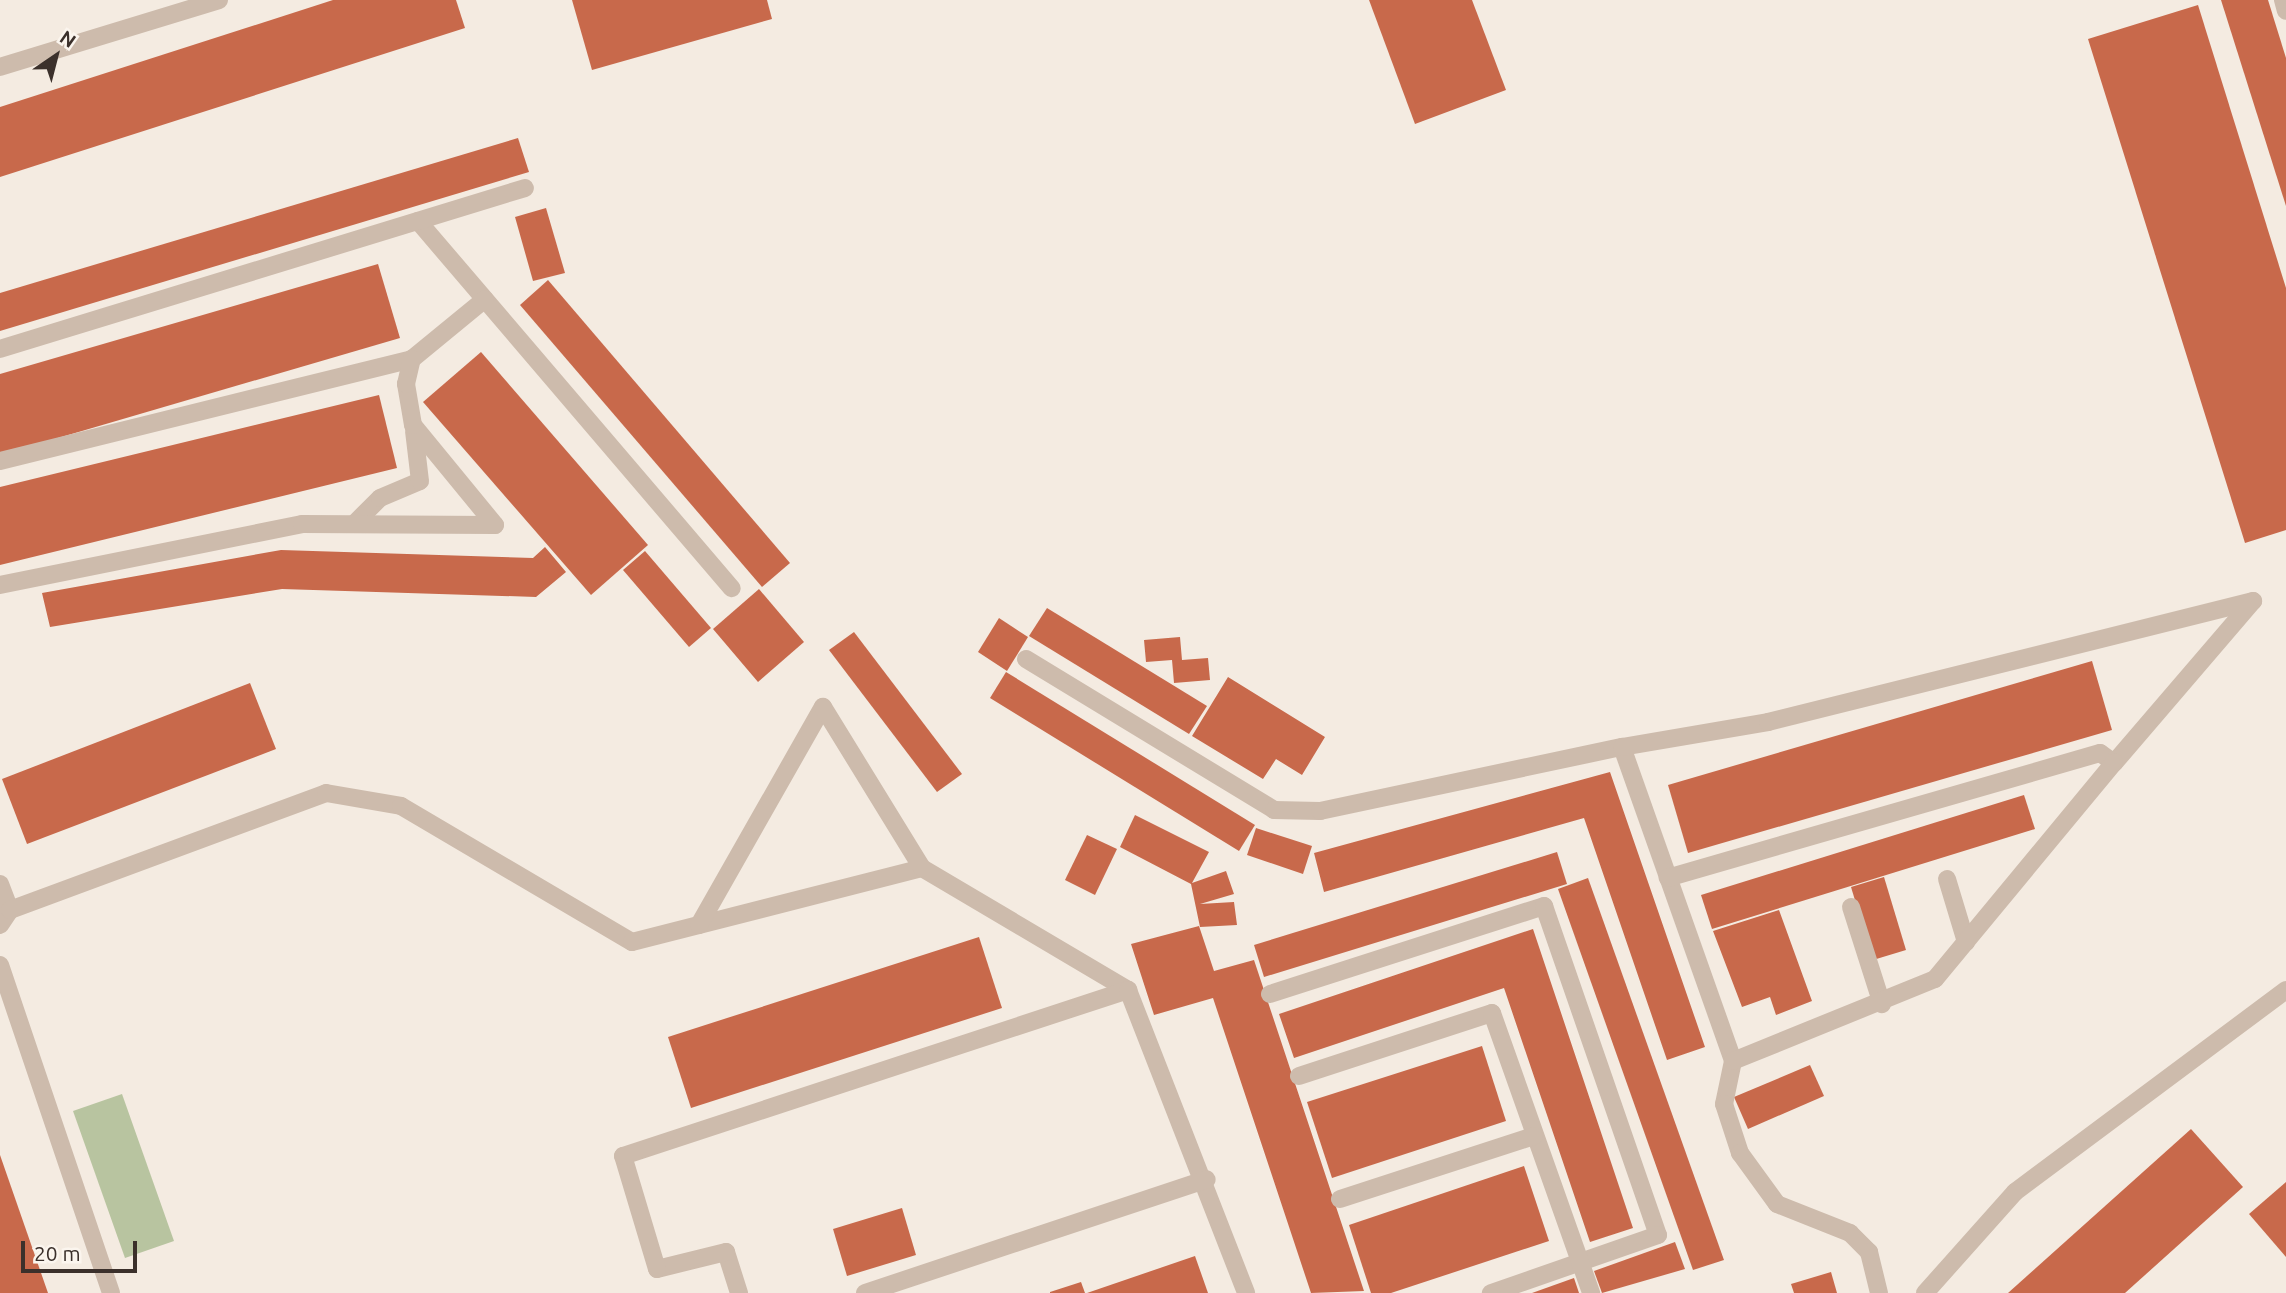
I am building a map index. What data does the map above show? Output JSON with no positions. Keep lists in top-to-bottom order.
{
  "scale_bar": "20 m",
  "north": "top right"
}
